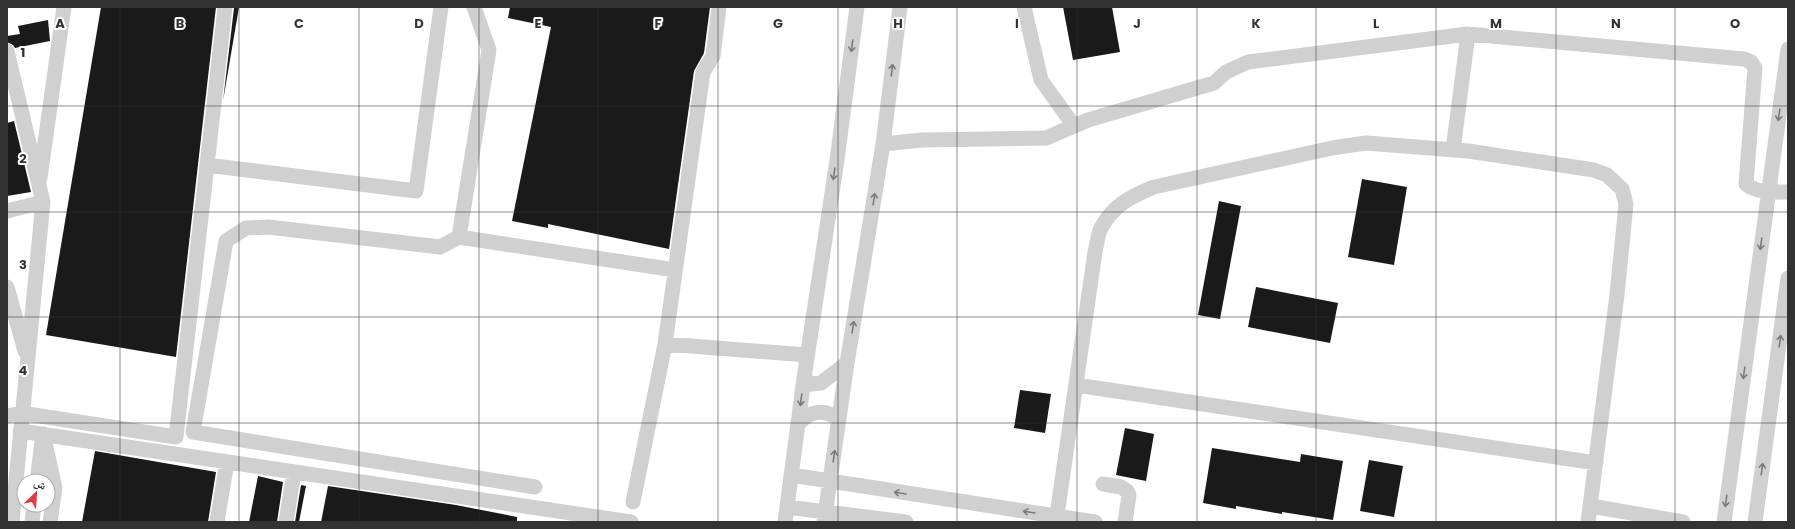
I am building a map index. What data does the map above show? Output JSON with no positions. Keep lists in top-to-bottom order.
{
  "north": "top right",
  "grid": {
    "columns": [
      "A",
      "B",
      "C",
      "D",
      "E",
      "F",
      "G",
      "H",
      "I",
      "J",
      "K",
      "L",
      "M",
      "N",
      "O"
    ],
    "rows": [
      "1",
      "2",
      "3",
      "4"
    ]
  }
}
